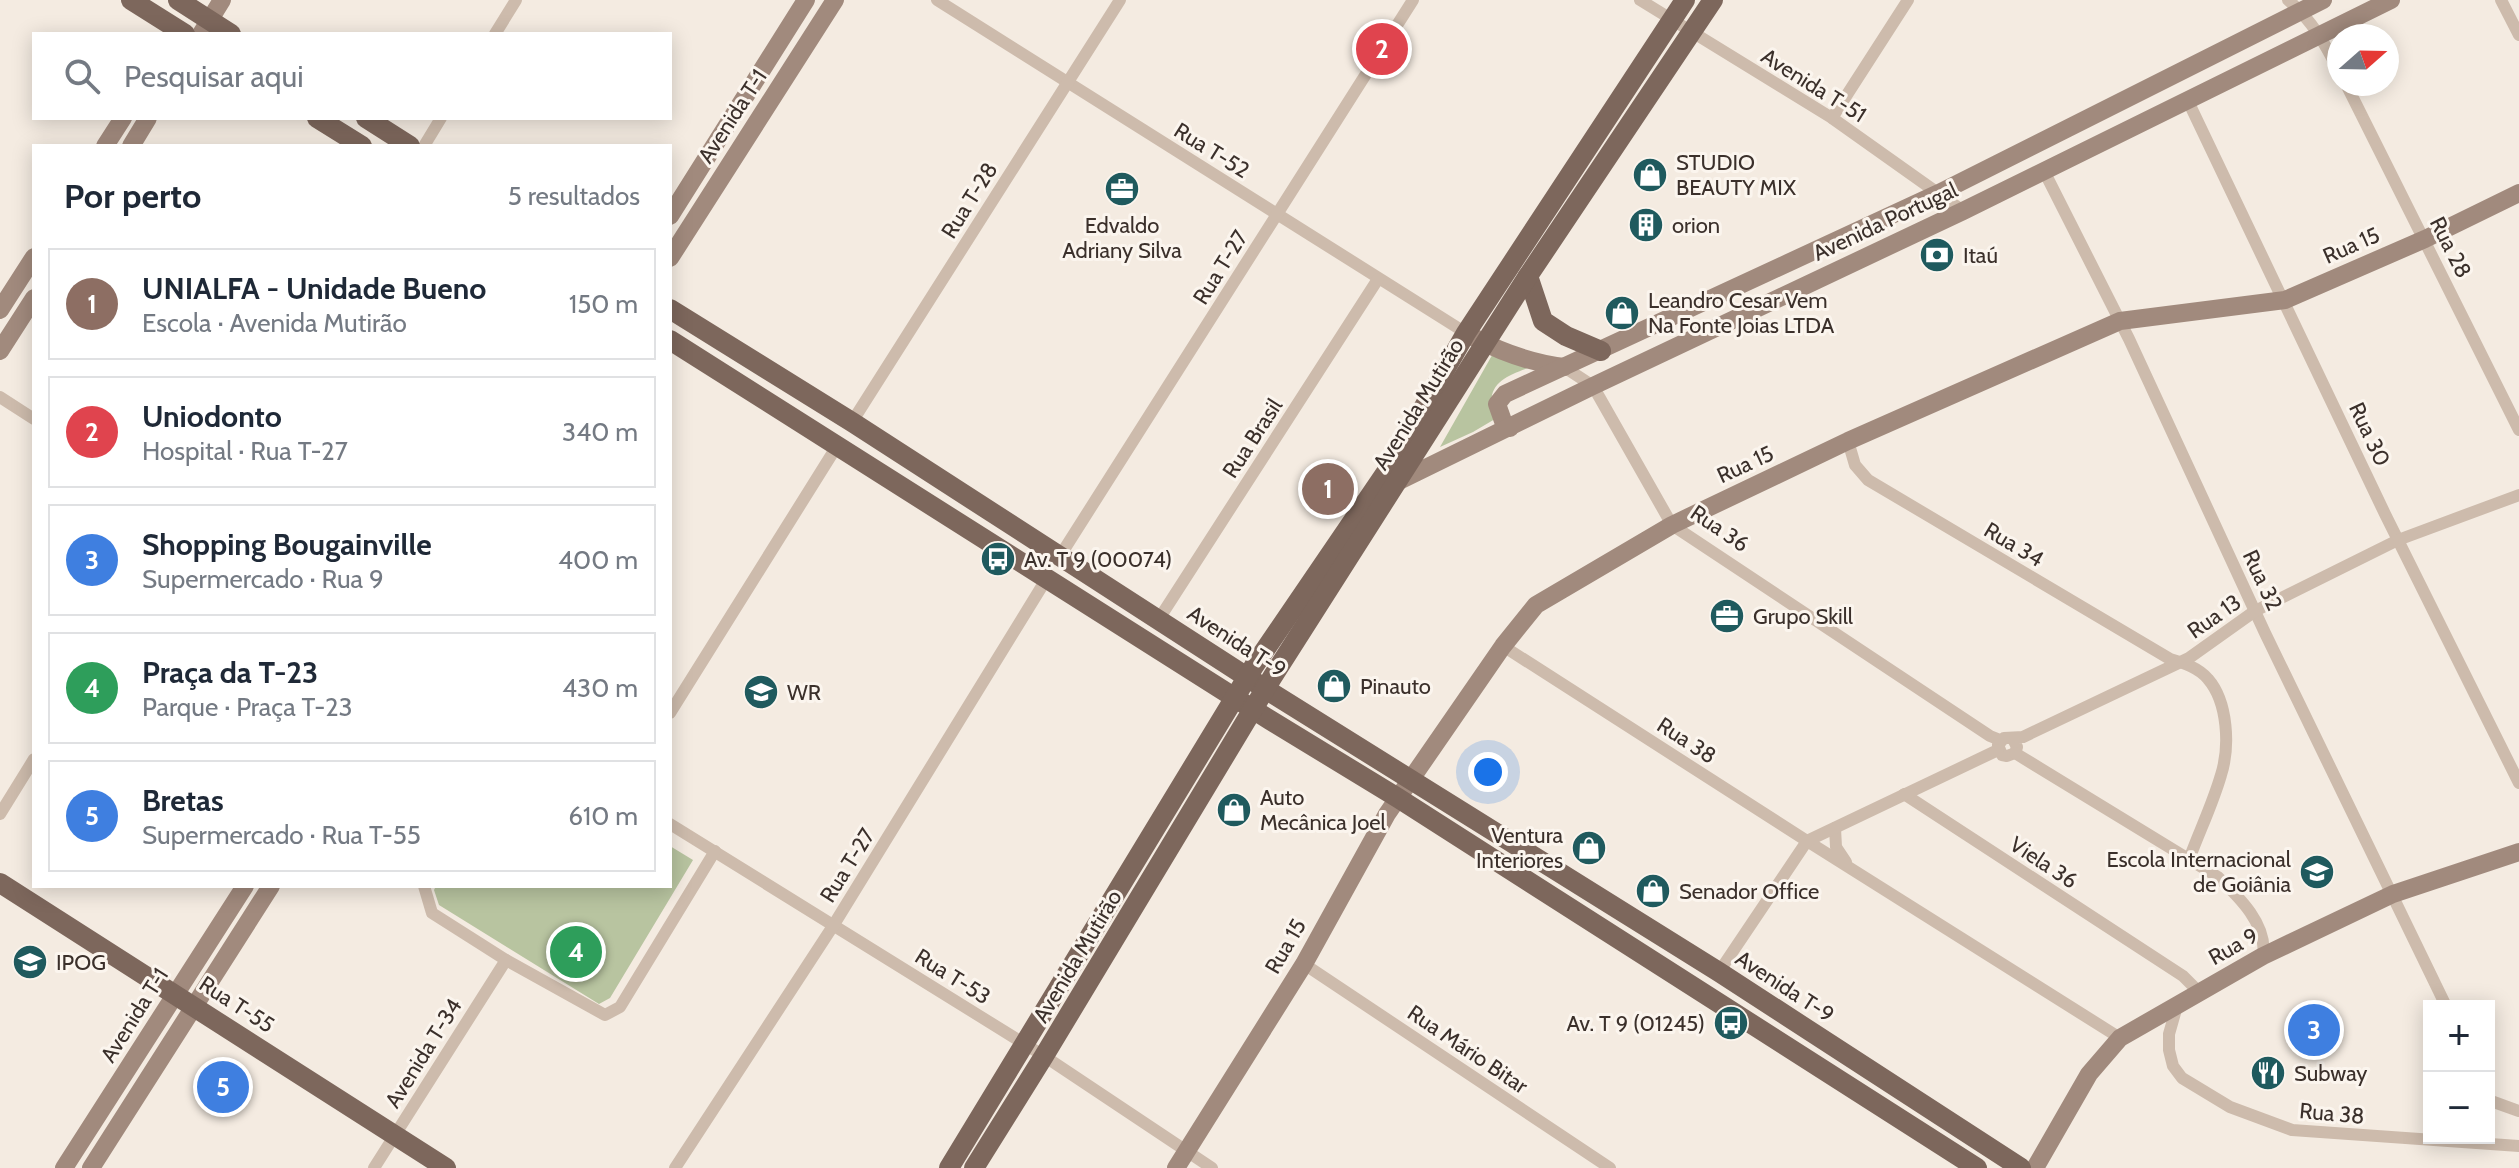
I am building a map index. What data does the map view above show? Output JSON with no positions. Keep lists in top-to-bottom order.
{
  "streets": {
    "main road": [
      "Avenida T-1",
      "Avenida Portugal",
      "Rua 15",
      "Avenida Mutirão",
      "Rua 36",
      "Avenida T-9",
      "Rua 9",
      "Rua T-55"
    ],
    "street": [
      "Avenida T-51",
      "Rua T-52",
      "Rua T-28",
      "Rua 28",
      "Rua T-27",
      "Rua 30",
      "Rua Brasil",
      "Rua 34",
      "Rua 32",
      "Rua 13",
      "Rua 38",
      "Viela 36",
      "Rua T-53",
      "Rua Mário Bitar",
      "Avenida T-34"
    ]
  },
  "crossings": [
    ["Avenida T-51", "Avenida Portugal"],
    ["Avenida T-51", "Avenida Mutirão"],
    ["Avenida T-1", "Rua T-55"],
    ["Rua T-52", "Rua T-28"],
    ["Rua T-52", "Rua T-27"],
    ["Rua T-52", "Avenida Mutirão"],
    ["Rua T-52", "Rua Brasil"],
    ["Rua T-52", "Rua 36"],
    ["Rua T-28", "Avenida T-9"],
    ["Avenida Portugal", "Avenida Mutirão"],
    ["Avenida Portugal", "Rua 30"],
    ["Avenida Portugal", "Rua 36"],
    ["Avenida Portugal", "Rua 32"],
    ["Rua 15", "Rua 28"],
    ["Rua 15", "Rua 30"],
    ["Rua 15", "Rua 36"],
    ["Rua 15", "Rua 34"],
    ["Rua 15", "Rua 32"],
    ["Rua 15", "Avenida T-9"],
    ["Rua 15", "Rua 38"],
    ["Rua 15", "Rua T-53"],
    ["Rua 15", "Rua Mário Bitar"],
    ["Rua T-27", "Avenida T-9"],
    ["Rua T-27", "Rua T-53"],
    ["Avenida Mutirão", "Rua 36"],
    ["Avenida Mutirão", "Avenida T-9"],
    ["Avenida Mutirão", "Rua T-53"],
    ["Rua 30", "Rua 13"],
    ["Rua Brasil", "Avenida T-9"],
    ["Rua 36", "Rua 13"],
    ["Rua 36", "Rua 9"],
    ["Rua 34", "Rua 13"],
    ["Rua 32", "Rua 13"],
    ["Rua 32", "Rua 9"],
    ["Rua 13", "Rua 38"],
    ["Rua 13", "Viela 36"],
    ["Rua 38", "Rua 9"],
    ["Viela 36", "Rua 9"],
    ["Rua T-55", "Avenida T-34"]
  ],
  "places": {
    "shop": [
      "STUDIO BEAUTY MIX",
      "Leandro Cesar Vem Na Fonte Joias LTDA",
      "Pinauto",
      "Auto Mecânica Joel",
      "Ventura Interiores",
      "Senador Office"
    ],
    "office": ["Edvaldo Adriany Silva", "Grupo Skill"],
    "building": ["orion"],
    "bank": ["Itaú"],
    "bus stop": ["Av. T 9 (00074)", "Av. T 9 (01245)"],
    "school or university": ["WR", "Escola Internacional de Goiânia", "IPOG"],
    "restaurant": ["Subway"]
  },
  "north": "right",
  "page": {
    "pins": [
      "2",
      "1",
      "4",
      "3",
      "5"
    ],
    "search": "Pesquisar aqui",
    "heading": ["Por perto", "5 resultados"],
    "list": [
      {
        "mark": "1",
        "name": "UNIALFA - Unidade Bueno",
        "note": "Escola · Avenida Mutirão",
        "value": "150 m"
      },
      {
        "mark": "2",
        "name": "Uniodonto",
        "note": "Hospital · Rua T-27",
        "value": "340 m"
      },
      {
        "mark": "3",
        "name": "Shopping Bougainville",
        "note": "Supermercado · Rua 9",
        "value": "400 m"
      },
      {
        "mark": "4",
        "name": "Praça da T-23",
        "note": "Parque · Praça T-23",
        "value": "430 m"
      },
      {
        "mark": "5",
        "name": "Bretas",
        "note": "Supermercado · Rua T-55",
        "value": "610 m"
      }
    ],
    "map_buttons": ["+", "−"]
  }
}
